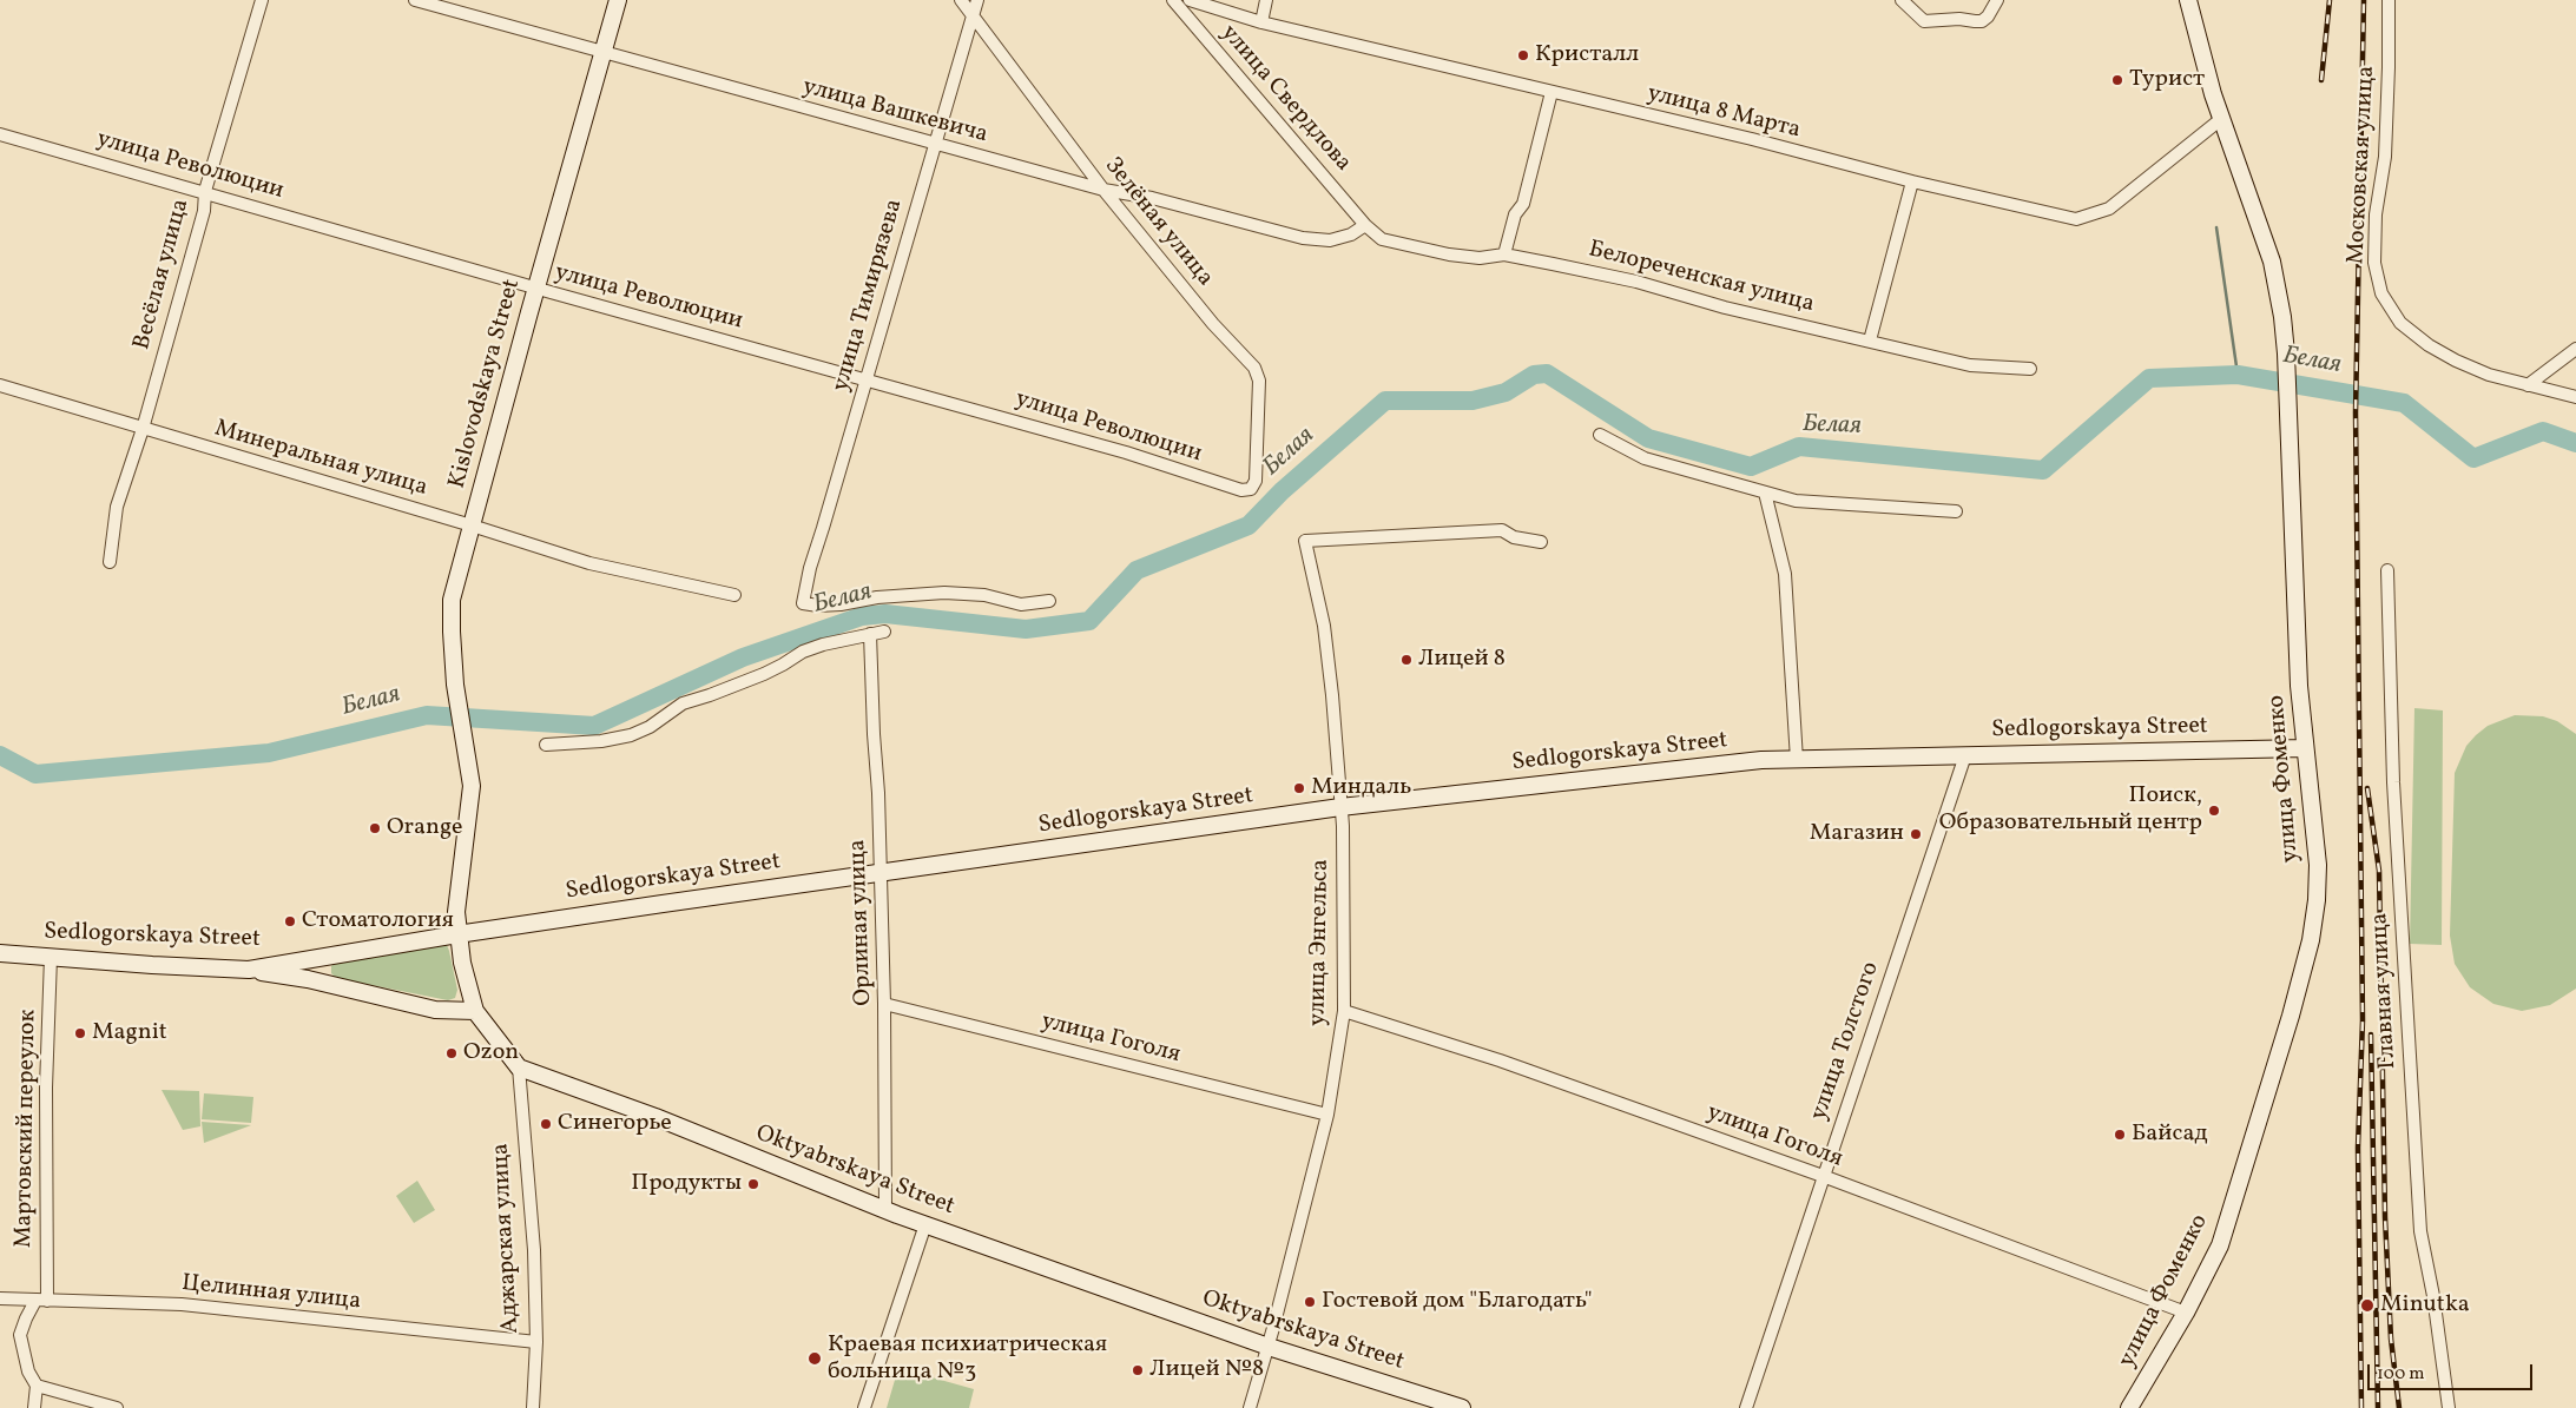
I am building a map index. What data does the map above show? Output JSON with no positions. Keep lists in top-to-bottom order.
{
  "streets": {
    "street": [
      "улица Свердлова",
      "улица Вашкевича",
      "улица 8 Марта",
      "Московская улица",
      "улица Революции",
      "Зелёная улица",
      "Весёлая улица",
      "Белореченская улица",
      "улица Тимирязева",
      "Kislovodskaya Street",
      "Минеральная улица",
      "Sedlogorskaya Street",
      "улица Фоменко",
      "Орлиная улица",
      "улица Энгельса",
      "Главная улица",
      "улица Гоголя",
      "улица Толстого",
      "Мартовский переулок",
      "Oktyabrskaya Street",
      "Аджарская улица",
      "Целинная улица"
    ]
  },
  "crossings": [
    ["улица Свердлова", "улица Вашкевича"],
    ["улица Свердлова", "Белореченская улица"],
    ["улица Вашкевича", "Зелёная улица"],
    ["улица Вашкевича", "Белореченская улица"],
    ["улица Вашкевича", "улица Тимирязева"],
    ["улица Вашкевича", "Kislovodskaya Street"],
    ["улица 8 Марта", "улица Фоменко"],
    ["улица Революции", "Зелёная улица"],
    ["улица Революции", "Весёлая улица"],
    ["улица Революции", "улица Тимирязева"],
    ["улица Революции", "Kislovodskaya Street"],
    ["Зелёная улица", "улица Тимирязева"],
    ["Весёлая улица", "Минеральная улица"],
    ["Kislovodskaya Street", "Минеральная улица"],
    ["Kislovodskaya Street", "Sedlogorskaya Street"],
    ["Sedlogorskaya Street", "улица Фоменко"],
    ["Sedlogorskaya Street", "Орлиная улица"],
    ["Sedlogorskaya Street", "улица Энгельса"],
    ["Sedlogorskaya Street", "улица Толстого"],
    ["Sedlogorskaya Street", "Мартовский переулок"],
    ["улица Фоменко", "улица Гоголя"],
    ["Орлиная улица", "улица Гоголя"],
    ["Орлиная улица", "Oktyabrskaya Street"],
    ["улица Энгельса", "улица Гоголя"],
    ["улица Энгельса", "Oktyabrskaya Street"],
    ["улица Гоголя", "улица Толстого"],
    ["Мартовский переулок", "Целинная улица"],
    ["Oktyabrskaya Street", "Аджарская улица"],
    ["Аджарская улица", "Целинная улица"]
  ],
  "water": ["Белая"],
  "places": [
    "Кристалл",
    "Турист",
    "Лицей 8",
    "Миндаль",
    "Поиск, Образовательный центр",
    "Orange",
    "Магазин",
    "Стоматология",
    "Magnit",
    "Ozon",
    "Синегорье",
    "Байсад",
    "Продукты",
    "Гостевой дом \"Благодать\"",
    "Minutka",
    "Краевая психиатрическая больница №3",
    "Лицей №8"
  ],
  "scale_bar": "100 m"
}
